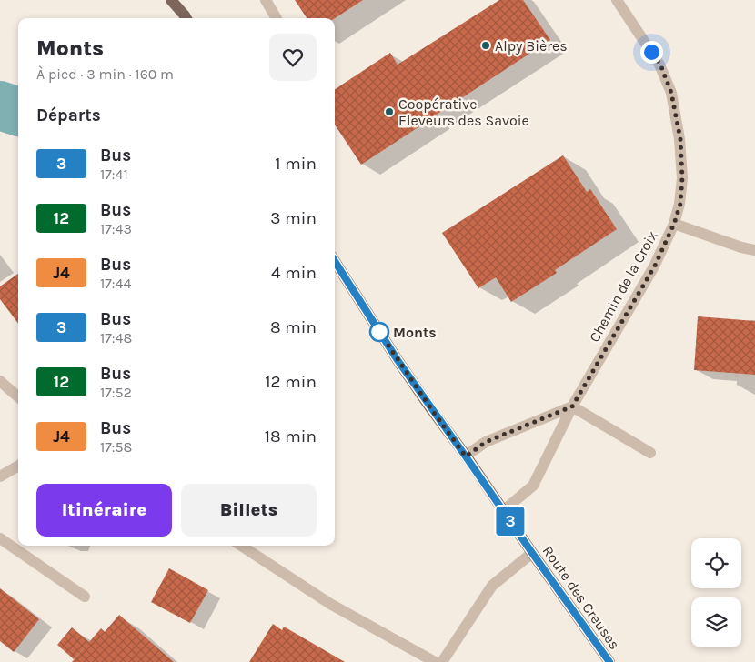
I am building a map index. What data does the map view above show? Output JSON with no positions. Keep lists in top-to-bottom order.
{
  "streets": {
    "main road": ["Route des Creuses"],
    "street": ["Chemin de la Croix"]
  },
  "crossings": [
    ["Chemin de la Croix", "Route des Creuses"]
  ],
  "places": ["Alpy Bières", "Coopérative Eleveurs des Savoie", "Monts"],
  "lines": ["bus line 3"],
  "page": {
    "on_map": "3",
    "heading": [
      ["Monts", "À pied · 3 min · 160 m"],
      "Départs"
    ],
    "list": [
      {
        "mark": "3",
        "name": "Bus",
        "note": "17:41",
        "value": "1 min"
      },
      {
        "mark": "12",
        "name": "Bus",
        "note": "17:43",
        "value": "3 min"
      },
      {
        "mark": "J4",
        "name": "Bus",
        "note": "17:44",
        "value": "4 min"
      },
      {
        "mark": "3",
        "name": "Bus",
        "note": "17:48",
        "value": "8 min"
      },
      {
        "mark": "12",
        "name": "Bus",
        "note": "17:52",
        "value": "12 min"
      },
      {
        "mark": "J4",
        "name": "Bus",
        "note": "17:58",
        "value": "18 min"
      }
    ],
    "buttons": ["Itinéraire", "Billets"]
  }
}
